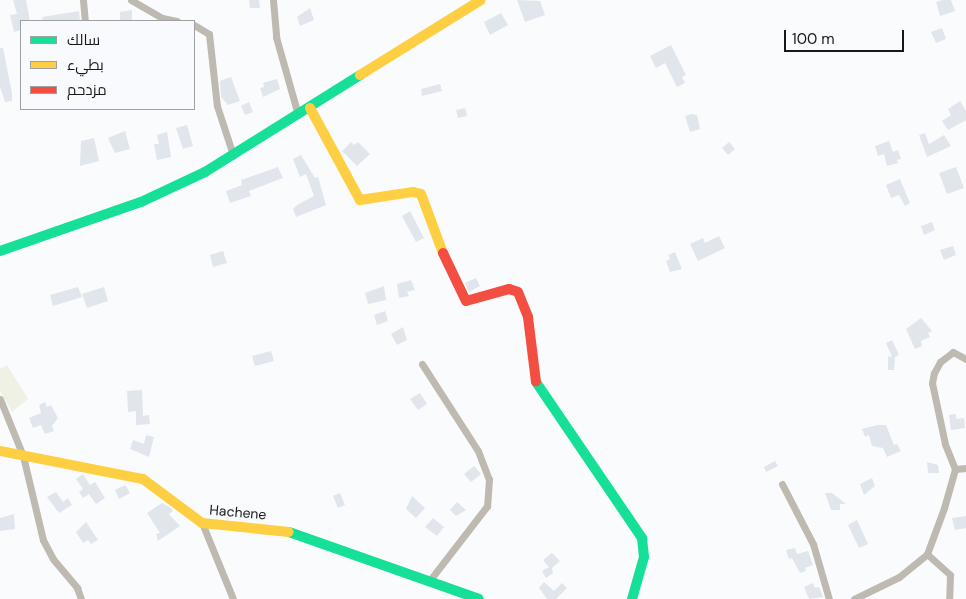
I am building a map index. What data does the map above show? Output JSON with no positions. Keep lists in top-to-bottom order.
{
  "streets": {
    "street": ["Hachene"]
  },
  "legend": ["سالك", "بطيء", "مزدحم"],
  "scale_bar": "100 m"
}
